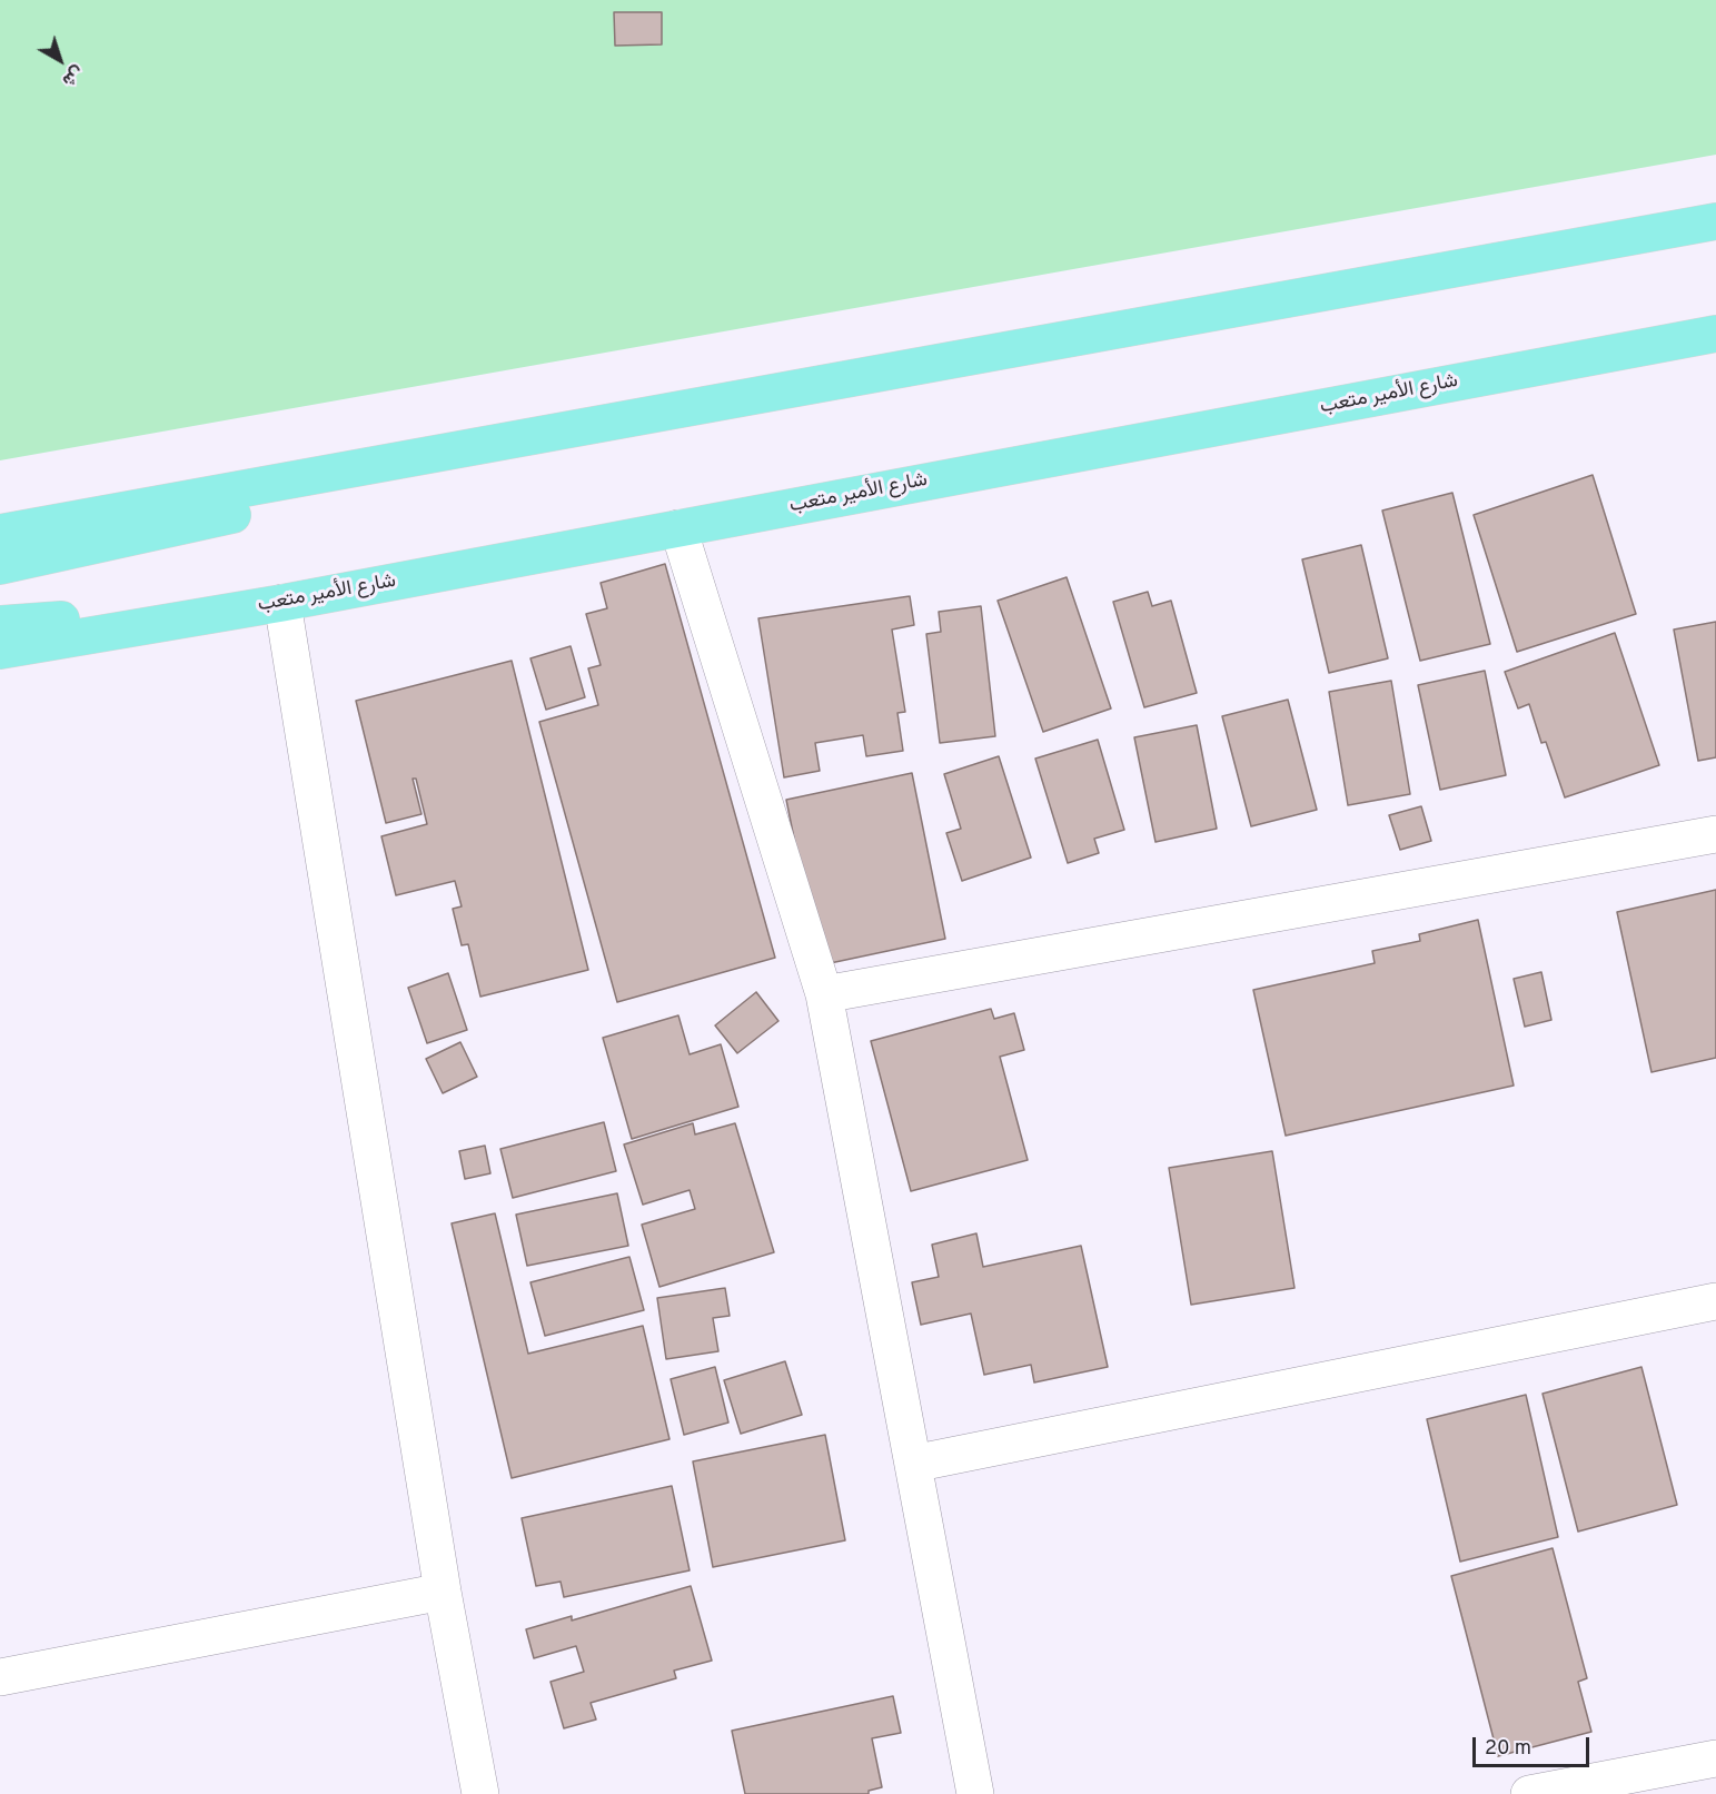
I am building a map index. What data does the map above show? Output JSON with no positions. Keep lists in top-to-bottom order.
{
  "streets": {
    "main road": ["شارع الأمير متعب"]
  },
  "scale_bar": "20 m",
  "north": "bottom right"
}
